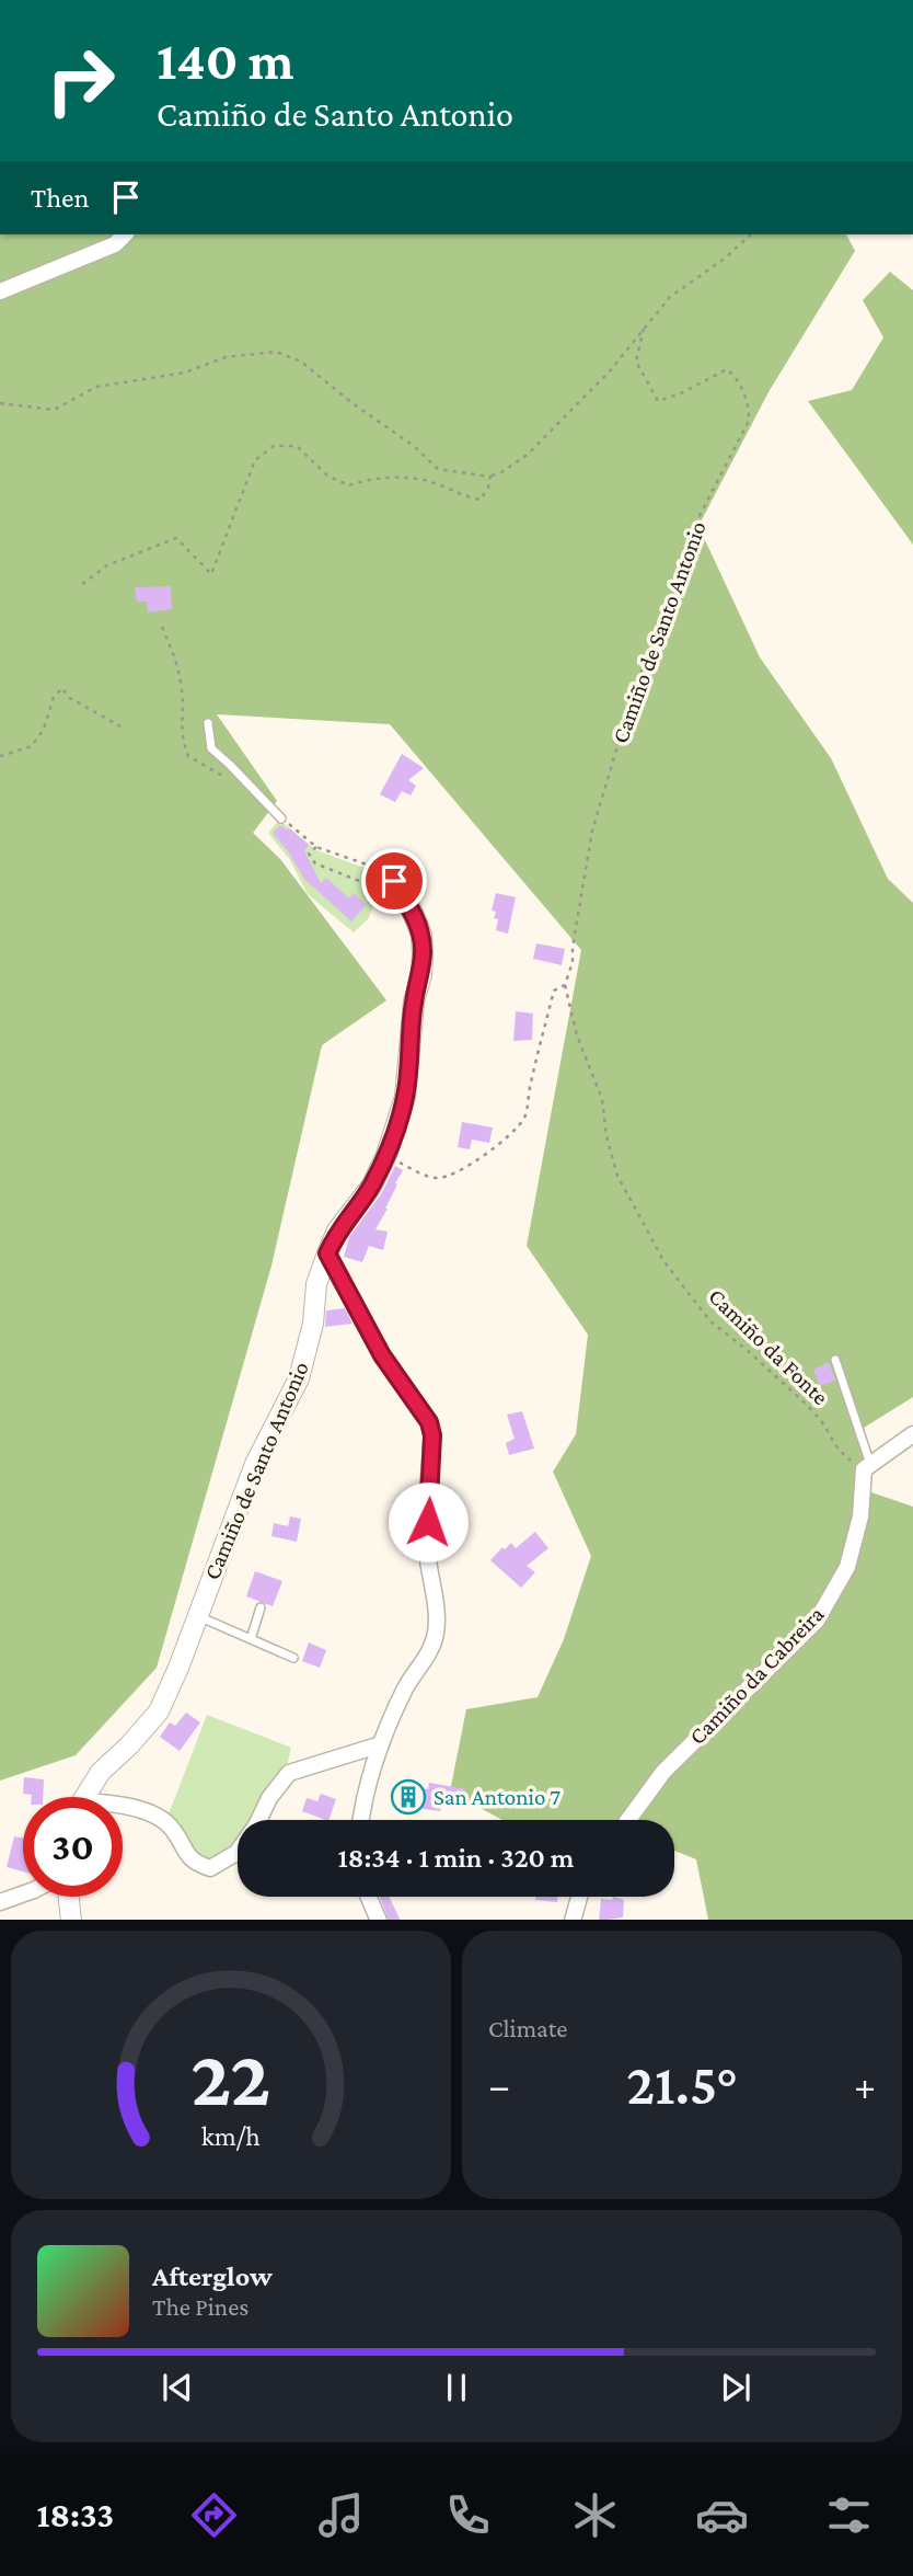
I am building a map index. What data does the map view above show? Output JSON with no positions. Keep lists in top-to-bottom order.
{
  "streets": {
    "street": ["Camiño de Santo Antonio", "Camiño da Cabreira"],
    "path": ["Camiño da Fonte"]
  },
  "crossings": [
    ["Camiño de Santo Antonio", "Camiño da Fonte"],
    ["Camiño da Fonte", "Camiño da Cabreira"]
  ],
  "places": {
    "building": ["San Antonio 7"]
  },
  "page": {
    "turn": ["140 m", "Camiño de Santo Antonio"],
    "then": "Then",
    "limit": "30",
    "trip": "18:34 · 1 min · 320 m",
    "tile": "Climate",
    "heat": ["−", "21.5°", "+"],
    "song": ["Afterglow", "The Pines"],
    "tabs": "18:33",
    "gauge": ["22", "km/h"]
  }
}
